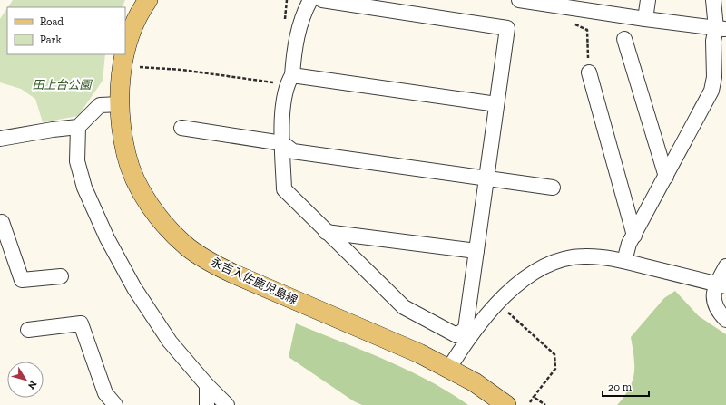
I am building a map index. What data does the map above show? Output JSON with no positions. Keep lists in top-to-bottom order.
{
  "streets": {
    "main road": ["永吉入佐鹿児島線"]
  },
  "parks": ["田上台公園"],
  "legend": ["Road", "Park"],
  "scale_bar": "20 m",
  "north": "bottom right"
}
